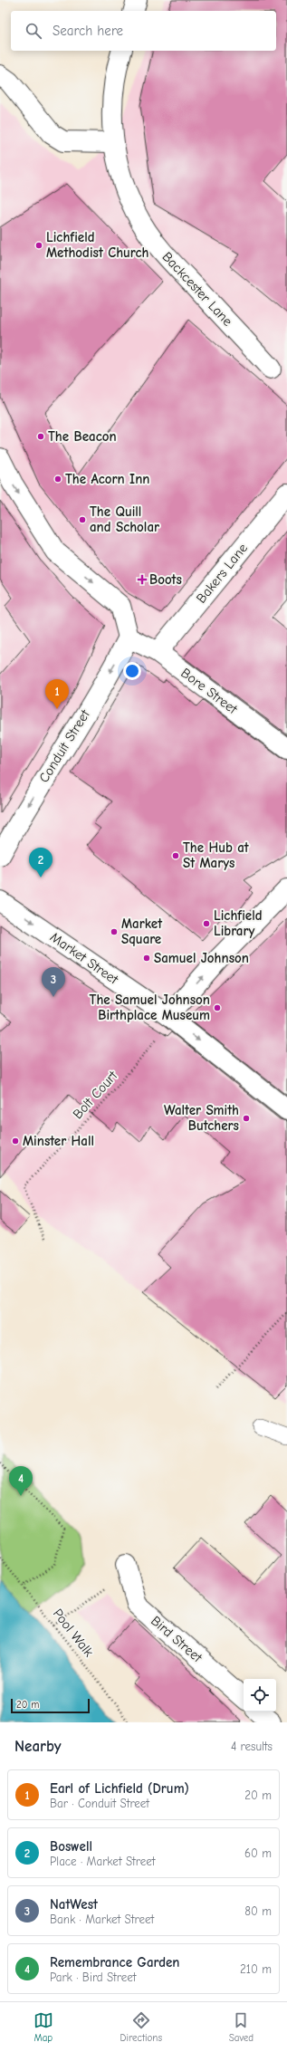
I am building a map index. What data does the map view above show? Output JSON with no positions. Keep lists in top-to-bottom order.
{
  "streets": {
    "street": [
      "Backcester Lane",
      "Bakers Lane",
      "Bore Street",
      "Conduit Street",
      "Market Street",
      "Bird Street"
    ],
    "path": ["Bolt Court", "Pool Walk"]
  },
  "crossings": [
    ["Bakers Lane", "Bore Street"],
    ["Bore Street", "Conduit Street"],
    ["Market Street", "Bolt Court"]
  ],
  "one_way": ["Conduit Street", "Market Street"],
  "places": {
    "other": [
      "Lichfield Methodist Church",
      "The Beacon",
      "The Acorn Inn",
      "The Quill and Scholar",
      "The Hub at St Marys",
      "Lichfield Library",
      "Market Square",
      "Samuel Johnson",
      "The Samuel Johnson Birthplace Museum",
      "Walter Smith Butchers",
      "Minster Hall"
    ],
    "health": ["Boots"]
  },
  "scale_bar": "20 m",
  "page": {
    "search": "Search here",
    "pins": [
      "1",
      "2",
      "3",
      "4"
    ],
    "scale": "20 m",
    "heading": ["Nearby", "4 results"],
    "list": [
      {
        "mark": "1",
        "name": "Earl of Lichfield (Drum)",
        "note": "Bar · Conduit Street",
        "value": "20 m"
      },
      {
        "mark": "2",
        "name": "Boswell",
        "note": "Place · Market Street",
        "value": "60 m"
      },
      {
        "mark": "3",
        "name": "NatWest",
        "note": "Bank · Market Street",
        "value": "80 m"
      },
      {
        "mark": "4",
        "name": "Remembrance Garden",
        "note": "Park · Bird Street",
        "value": "210 m"
      }
    ],
    "nav": ["Map", "Directions", "Saved"]
  }
}
